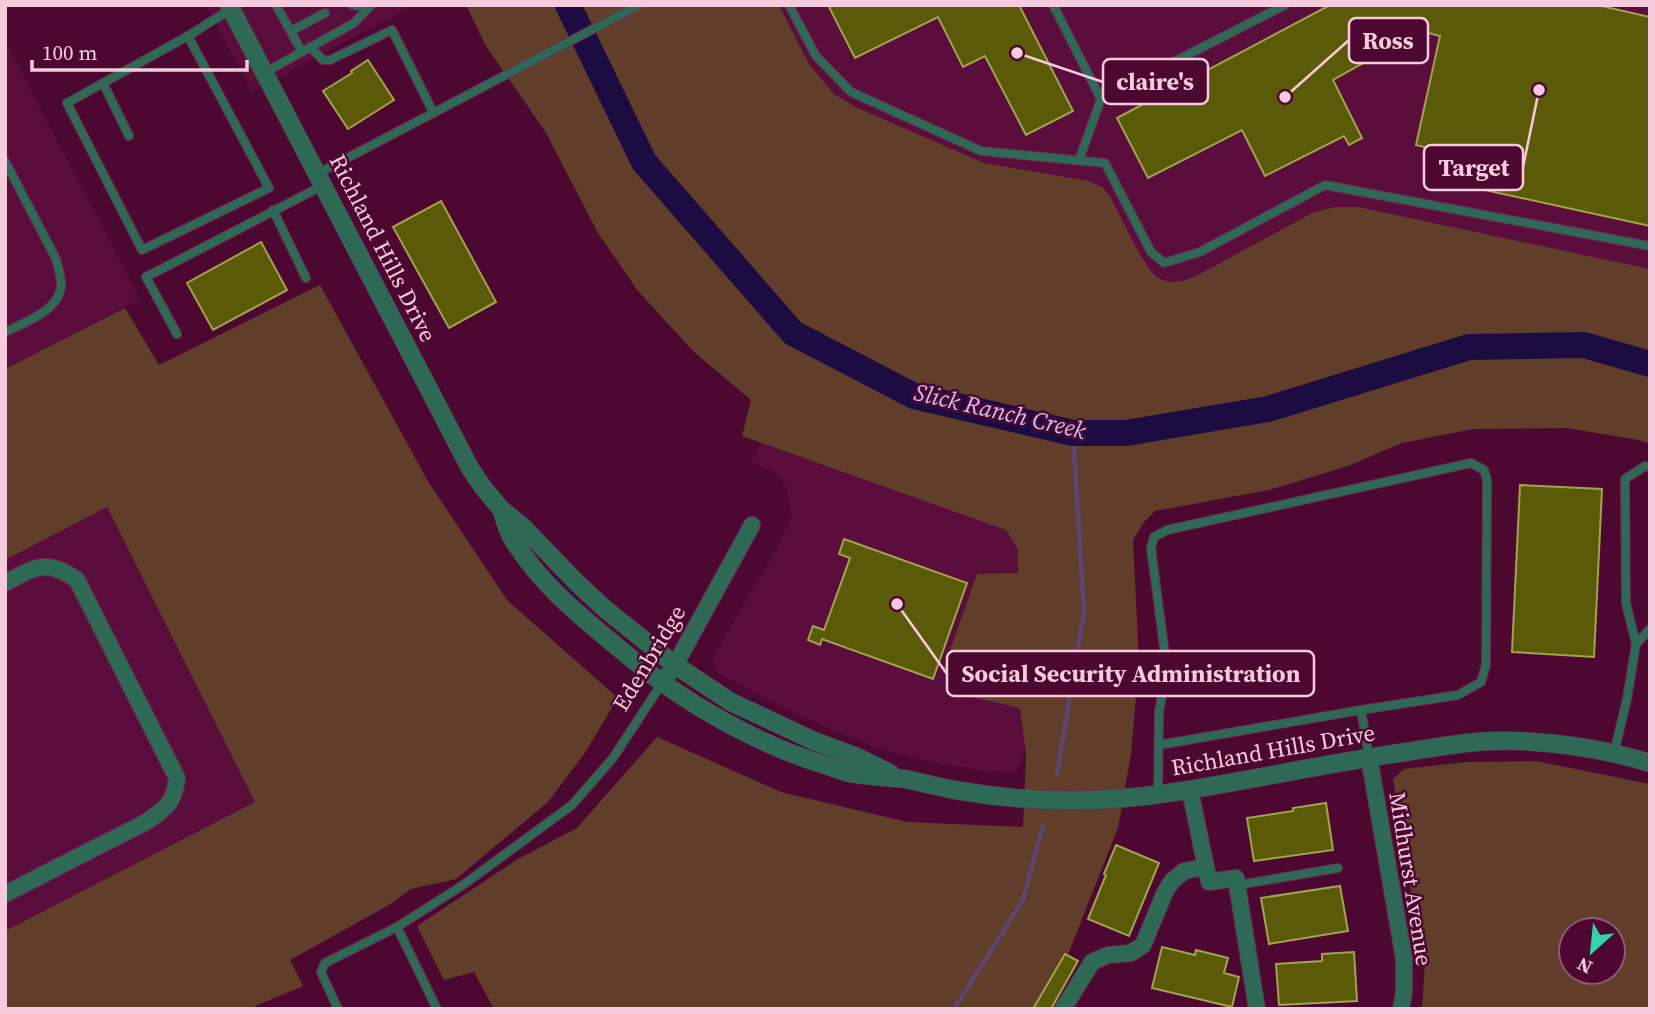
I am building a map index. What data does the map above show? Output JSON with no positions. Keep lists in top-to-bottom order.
{
  "streets": {
    "street": ["Richland Hills Drive", "Edenbridge", "Midhurst Avenue"]
  },
  "crossings": [
    ["Richland Hills Drive", "Edenbridge"],
    ["Richland Hills Drive", "Midhurst Avenue"]
  ],
  "water": ["Slick Ranch Creek"],
  "places": [
    "claire's",
    "Target",
    "Ross",
    "Social Security Administration"
  ],
  "scale_bar": "100 m",
  "north": "bottom left"
}
